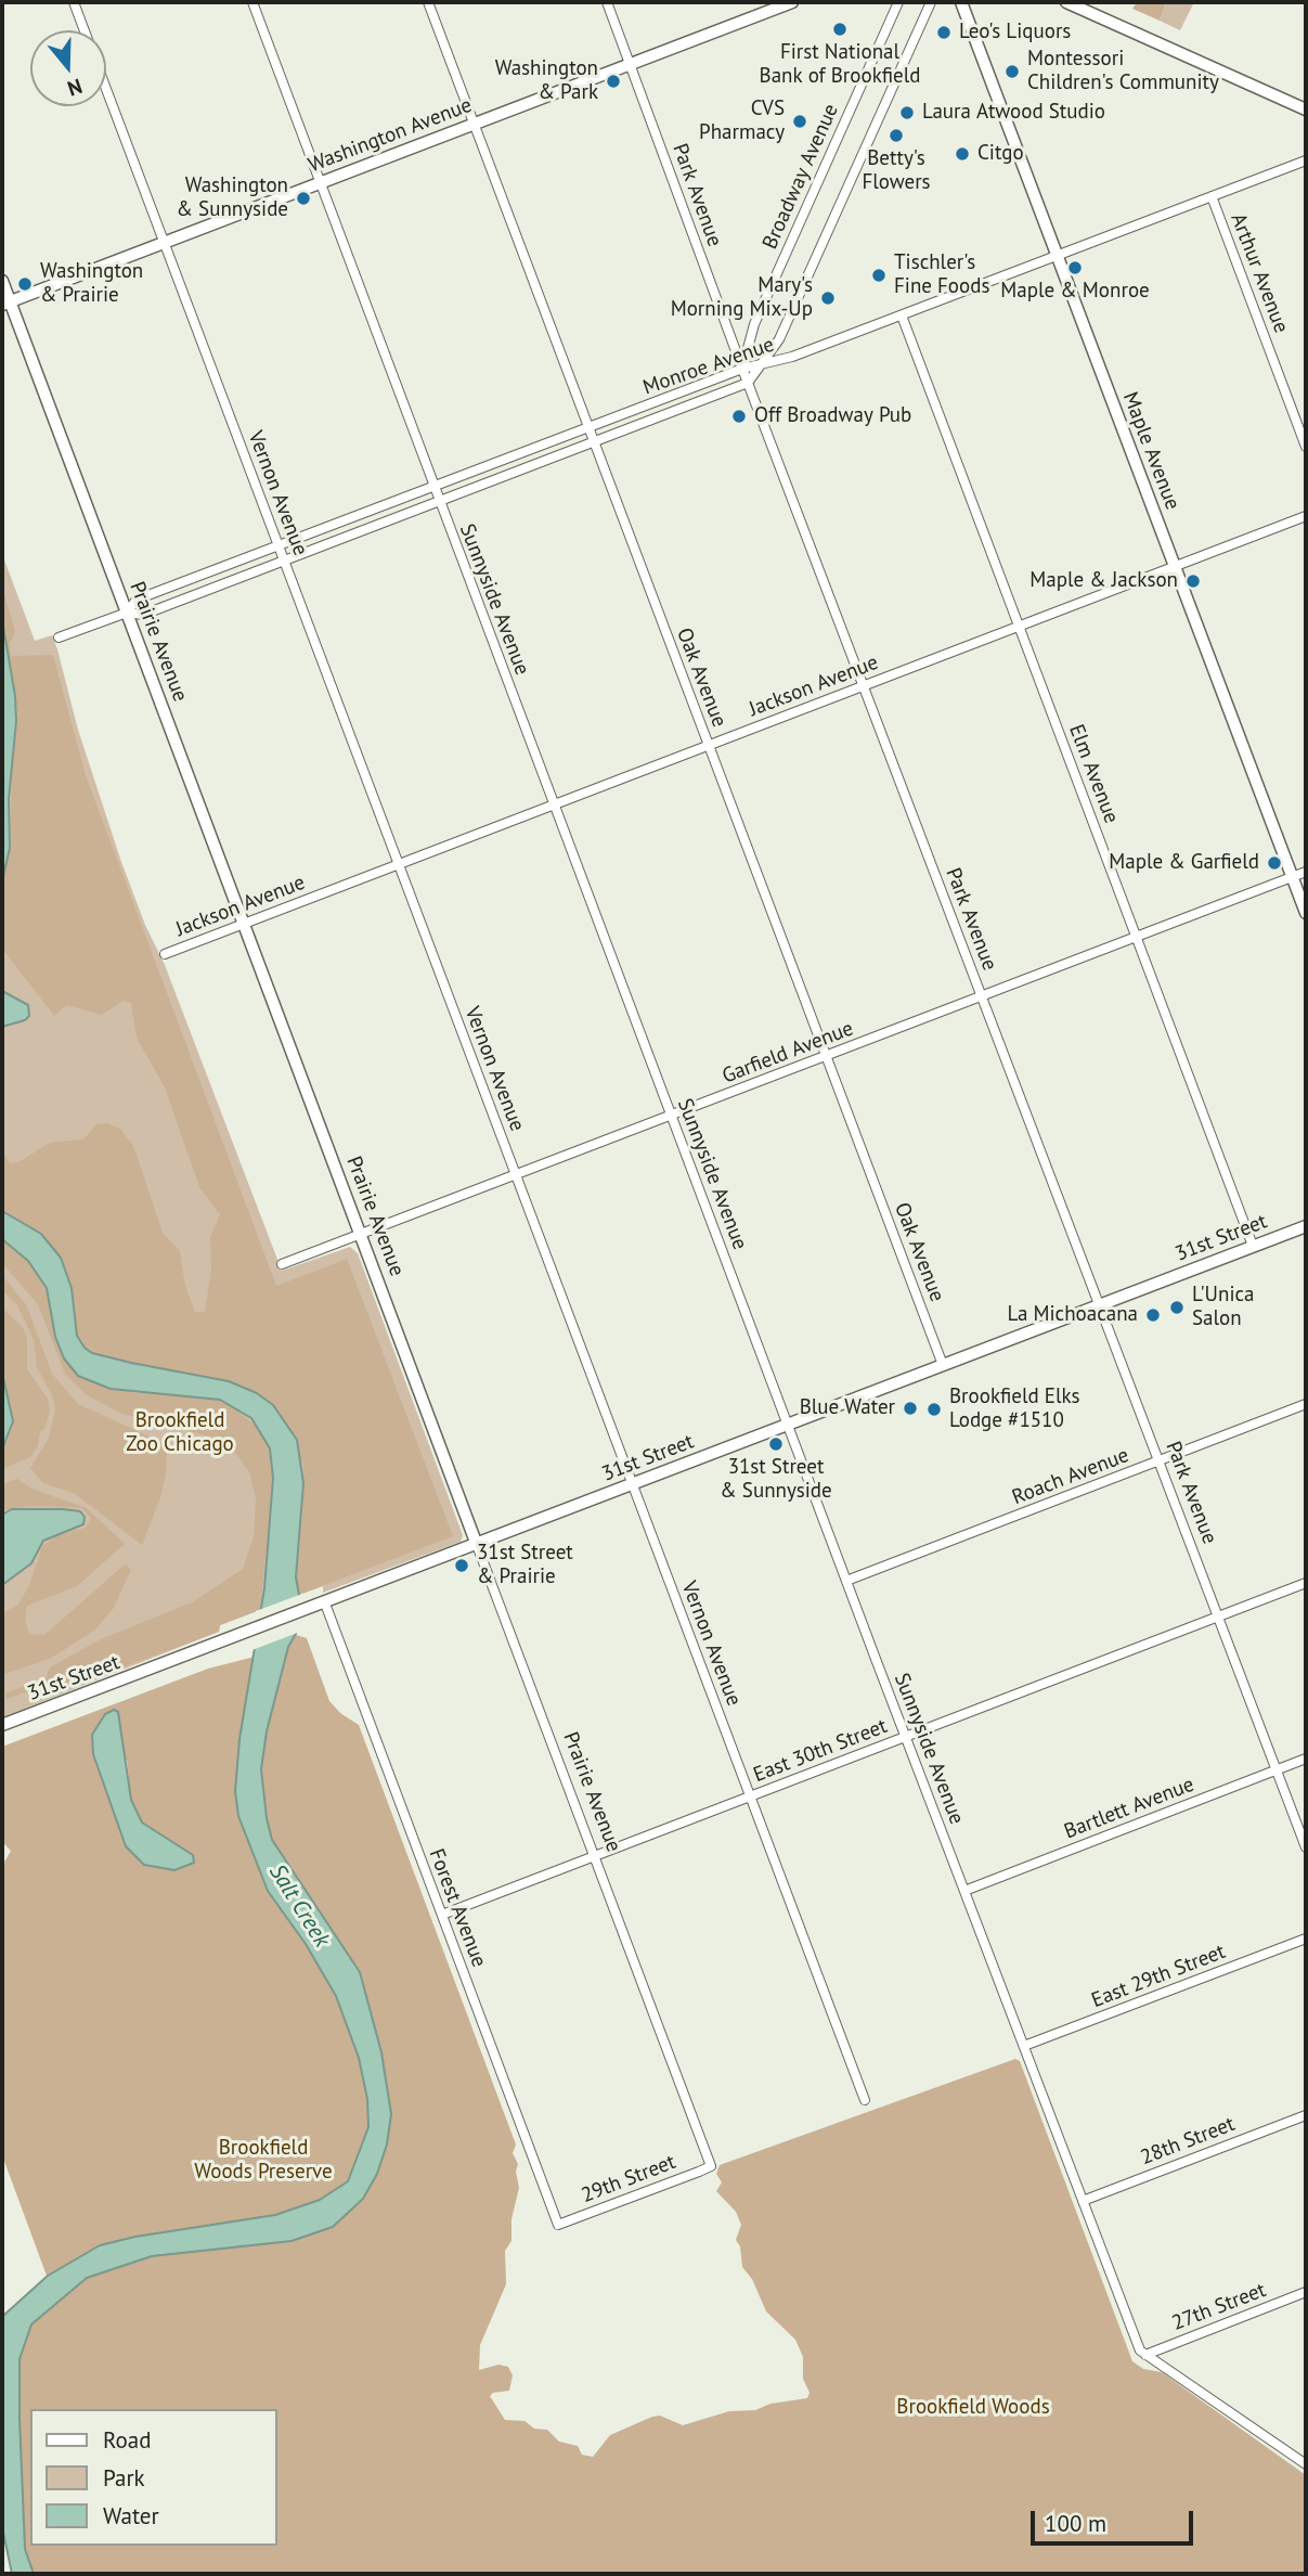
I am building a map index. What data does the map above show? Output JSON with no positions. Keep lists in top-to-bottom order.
{
  "streets": {
    "street": [
      "Washington Avenue",
      "Broadway Avenue",
      "Park Avenue",
      "Arthur Avenue",
      "Monroe Avenue",
      "Maple Avenue",
      "Vernon Avenue",
      "Sunnyside Avenue",
      "Prairie Avenue",
      "Oak Avenue",
      "Jackson Avenue",
      "Elm Avenue",
      "Garfield Avenue",
      "31st Street",
      "Roach Avenue",
      "East 30th Street",
      "Bartlett Avenue",
      "Forest Avenue",
      "East 29th Street",
      "28th Street",
      "29th Street",
      "27th Street"
    ]
  },
  "crossings": [
    ["Washington Avenue", "Park Avenue"],
    ["Washington Avenue", "Vernon Avenue"],
    ["Washington Avenue", "Sunnyside Avenue"],
    ["Washington Avenue", "Prairie Avenue"],
    ["Washington Avenue", "Oak Avenue"],
    ["Broadway Avenue", "Park Avenue"],
    ["Broadway Avenue", "Monroe Avenue"],
    ["Park Avenue", "Monroe Avenue"],
    ["Park Avenue", "Jackson Avenue"],
    ["Park Avenue", "Garfield Avenue"],
    ["Park Avenue", "31st Street"],
    ["Park Avenue", "Roach Avenue"],
    ["Park Avenue", "East 30th Street"],
    ["Park Avenue", "Bartlett Avenue"],
    ["Arthur Avenue", "Monroe Avenue"],
    ["Monroe Avenue", "Maple Avenue"],
    ["Monroe Avenue", "Vernon Avenue"],
    ["Monroe Avenue", "Sunnyside Avenue"],
    ["Monroe Avenue", "Prairie Avenue"],
    ["Monroe Avenue", "Oak Avenue"],
    ["Monroe Avenue", "Elm Avenue"],
    ["Maple Avenue", "Jackson Avenue"],
    ["Maple Avenue", "Garfield Avenue"],
    ["Vernon Avenue", "Jackson Avenue"],
    ["Vernon Avenue", "Garfield Avenue"],
    ["Vernon Avenue", "31st Street"],
    ["Vernon Avenue", "East 30th Street"],
    ["Sunnyside Avenue", "Jackson Avenue"],
    ["Sunnyside Avenue", "Garfield Avenue"],
    ["Sunnyside Avenue", "31st Street"],
    ["Sunnyside Avenue", "Roach Avenue"],
    ["Sunnyside Avenue", "East 30th Street"],
    ["Sunnyside Avenue", "Bartlett Avenue"],
    ["Sunnyside Avenue", "East 29th Street"],
    ["Sunnyside Avenue", "28th Street"],
    ["Sunnyside Avenue", "27th Street"],
    ["Prairie Avenue", "Jackson Avenue"],
    ["Prairie Avenue", "Garfield Avenue"],
    ["Prairie Avenue", "31st Street"],
    ["Prairie Avenue", "East 30th Street"],
    ["Prairie Avenue", "29th Street"],
    ["Oak Avenue", "Jackson Avenue"],
    ["Oak Avenue", "Garfield Avenue"],
    ["Oak Avenue", "31st Street"],
    ["Jackson Avenue", "Elm Avenue"],
    ["Elm Avenue", "Garfield Avenue"],
    ["Elm Avenue", "31st Street"],
    ["31st Street", "Forest Avenue"],
    ["East 30th Street", "Forest Avenue"],
    ["Forest Avenue", "29th Street"]
  ],
  "water": ["Salt Creek"],
  "parks": ["Brookfield Zoo Chicago", "Brookfield Woods Preserve", "Brookfield Woods"],
  "places": [
    "First National Bank of Brookfield",
    "Leo's Liquors",
    "Montessori Children's Community",
    "Washington & Park",
    "Laura Atwood Studio",
    "CVS Pharmacy",
    "Betty's Flowers",
    "Citgo",
    "Washington & Sunnyside",
    "Maple & Monroe",
    "Tischler's Fine Foods",
    "Washington & Prairie",
    "Mary's Morning Mix-Up",
    "Off Broadway Pub",
    "Maple & Jackson",
    "Maple & Garfield",
    "L'Unica Salon",
    "La Michoacana",
    "Blue Water",
    "Brookfield Elks Lodge #1510",
    "31st Street & Sunnyside",
    "31st Street & Prairie"
  ],
  "legend": ["Road", "Park", "Water"],
  "scale_bar": "100 m",
  "north": "bottom"
}
